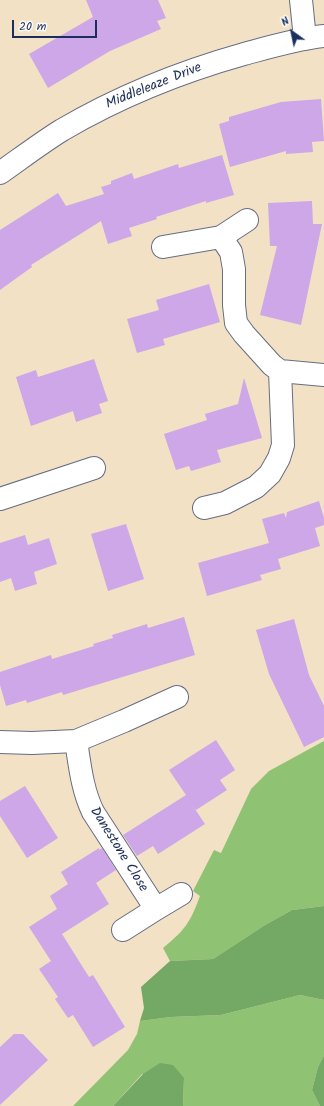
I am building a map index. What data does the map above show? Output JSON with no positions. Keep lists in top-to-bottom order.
{
  "streets": {
    "street": ["Middleleaze Drive", "Danestone Close"]
  },
  "scale_bar": "20 m",
  "north": "top left"
}
